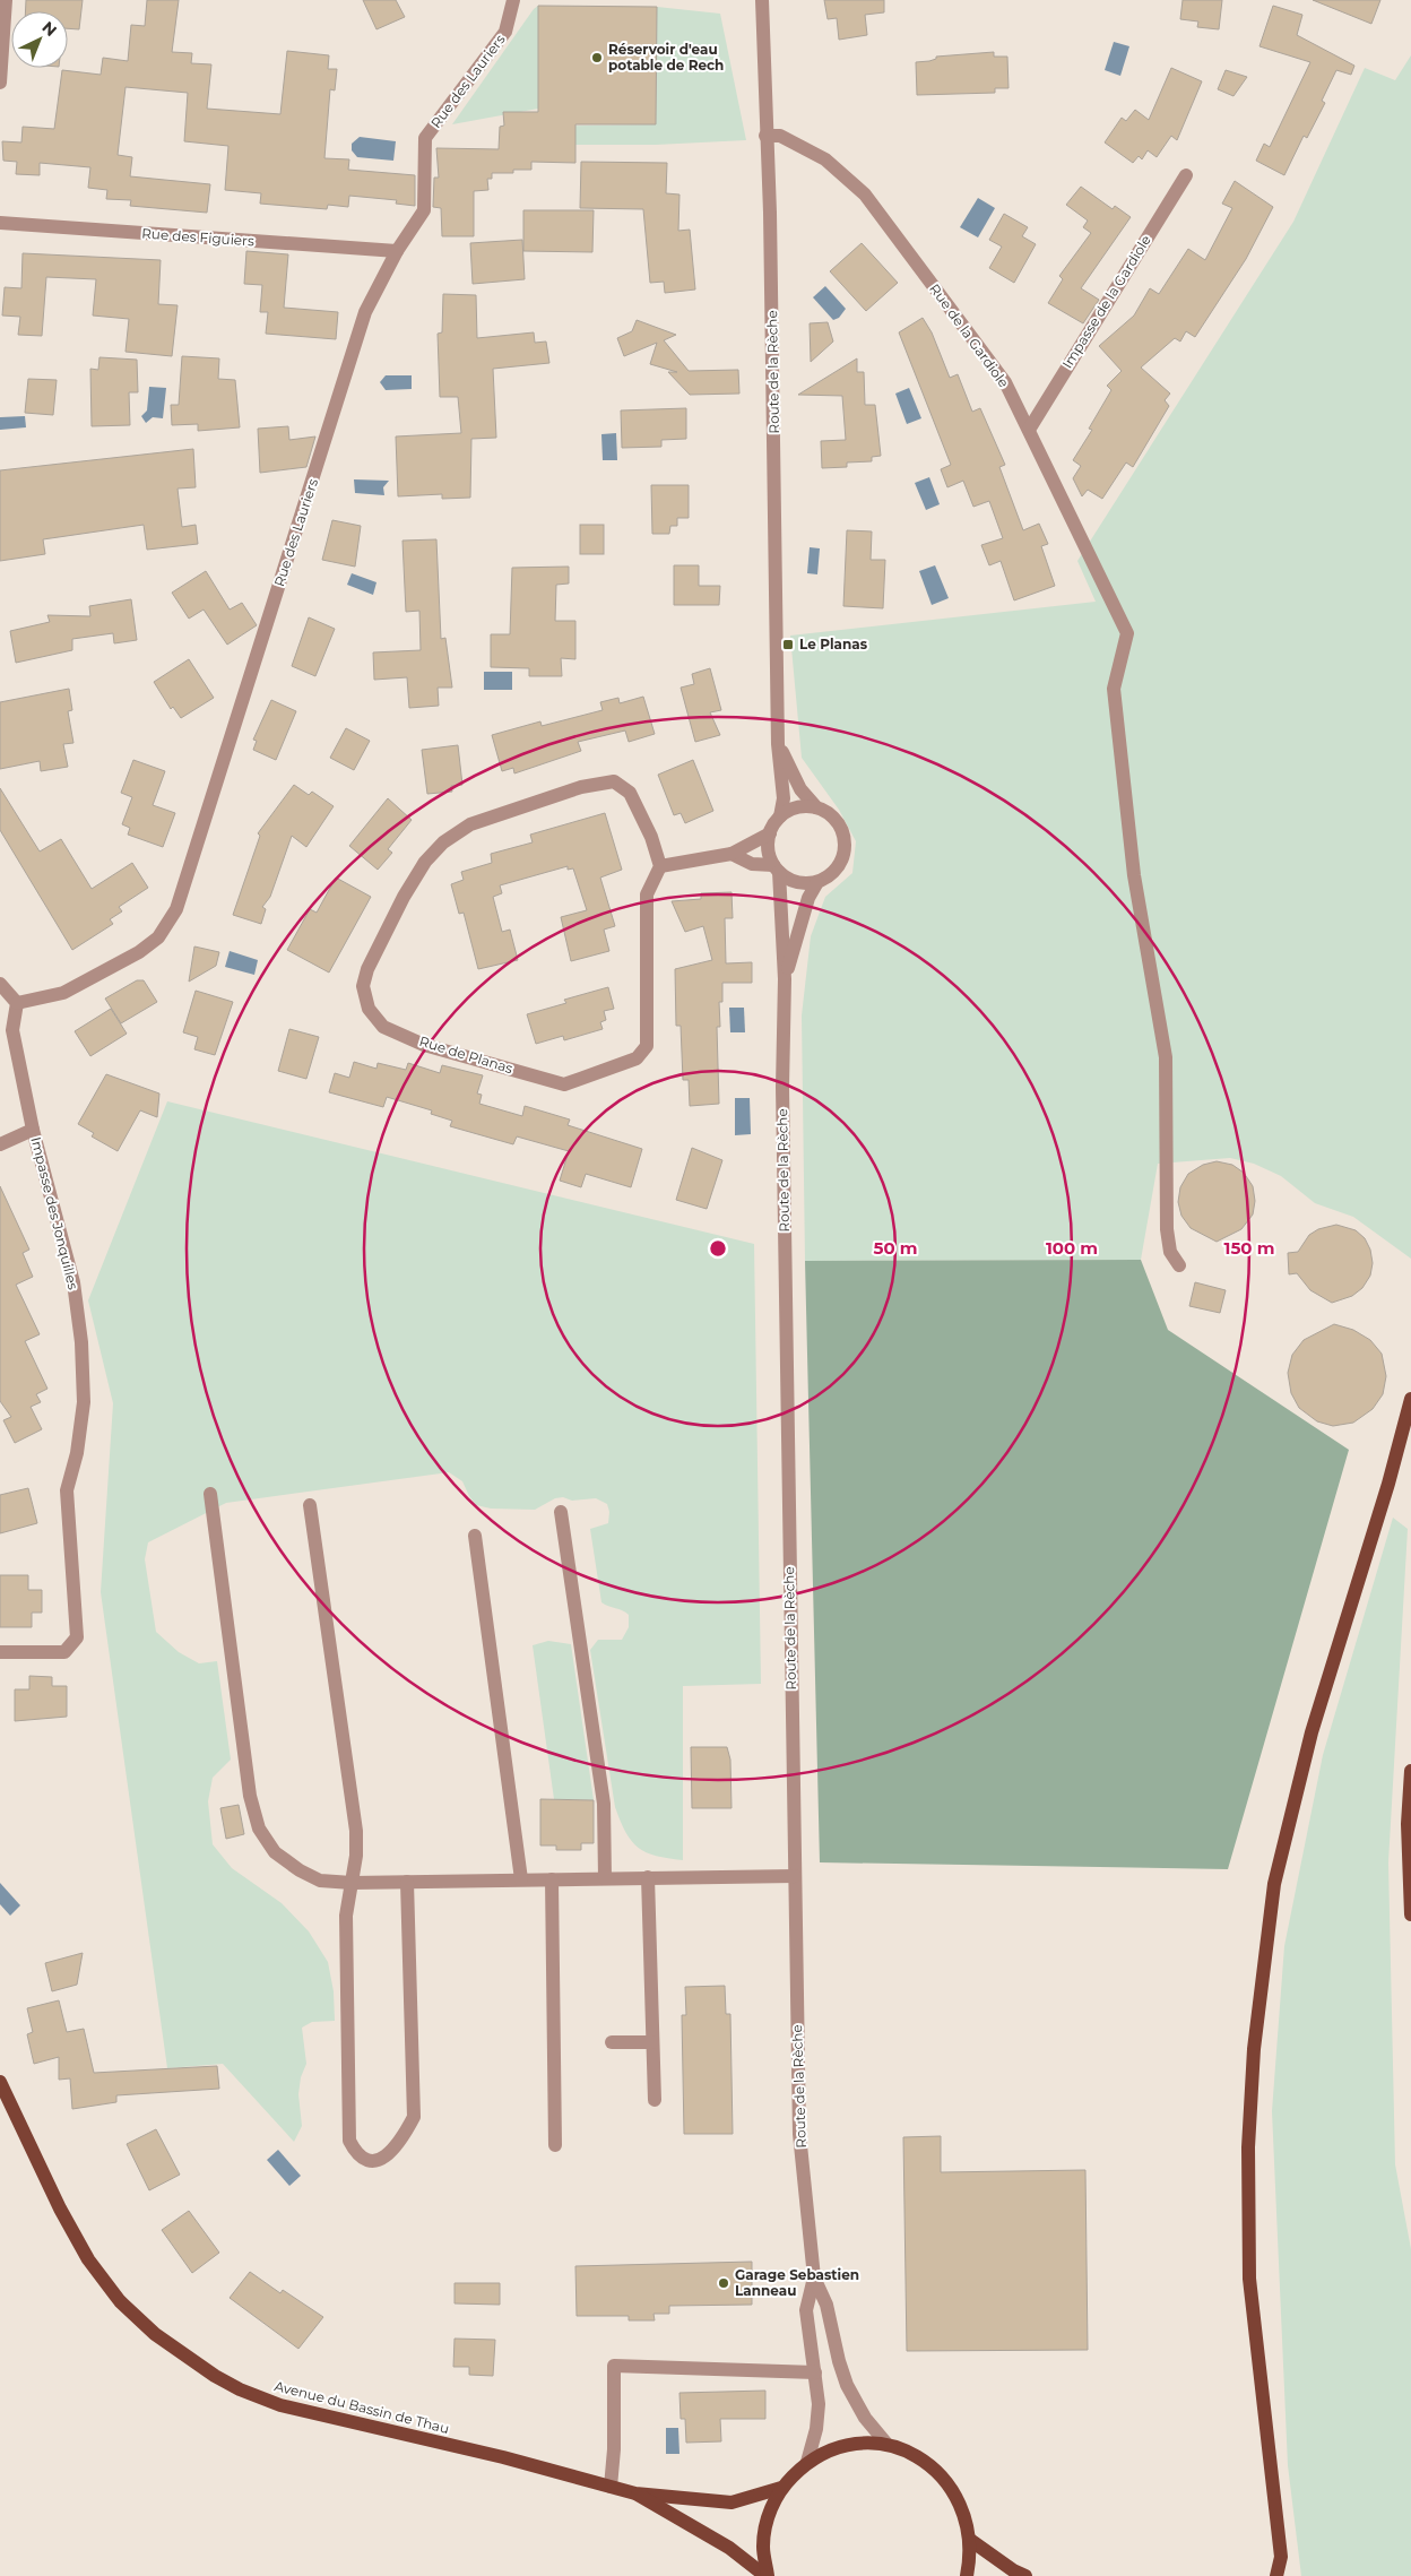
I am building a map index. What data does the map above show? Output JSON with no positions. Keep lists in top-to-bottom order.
{
  "streets": {
    "main road": ["Avenue du Bassin de Thau"],
    "street": [
      "Rue des Lauriers",
      "Rue des Figuiers",
      "Impasse de la Gardiole",
      "Rue de la Gardiole",
      "Route de la Rèche",
      "Rue de Planas",
      "Impasse des Jonquilles"
    ]
  },
  "crossings": [
    ["Rue des Lauriers", "Rue des Figuiers"],
    ["Rue des Lauriers", "Impasse des Jonquilles"],
    ["Impasse de la Gardiole", "Rue de la Gardiole"],
    ["Rue de la Gardiole", "Route de la Rèche"]
  ],
  "places": {
    "other": ["Réservoir d'eau potable de Rech", "Garage Sebastien Lanneau"],
    "transit": ["Le Planas"]
  },
  "north": "top right",
  "rings": ["50 m", "100 m", "150 m"]
}
